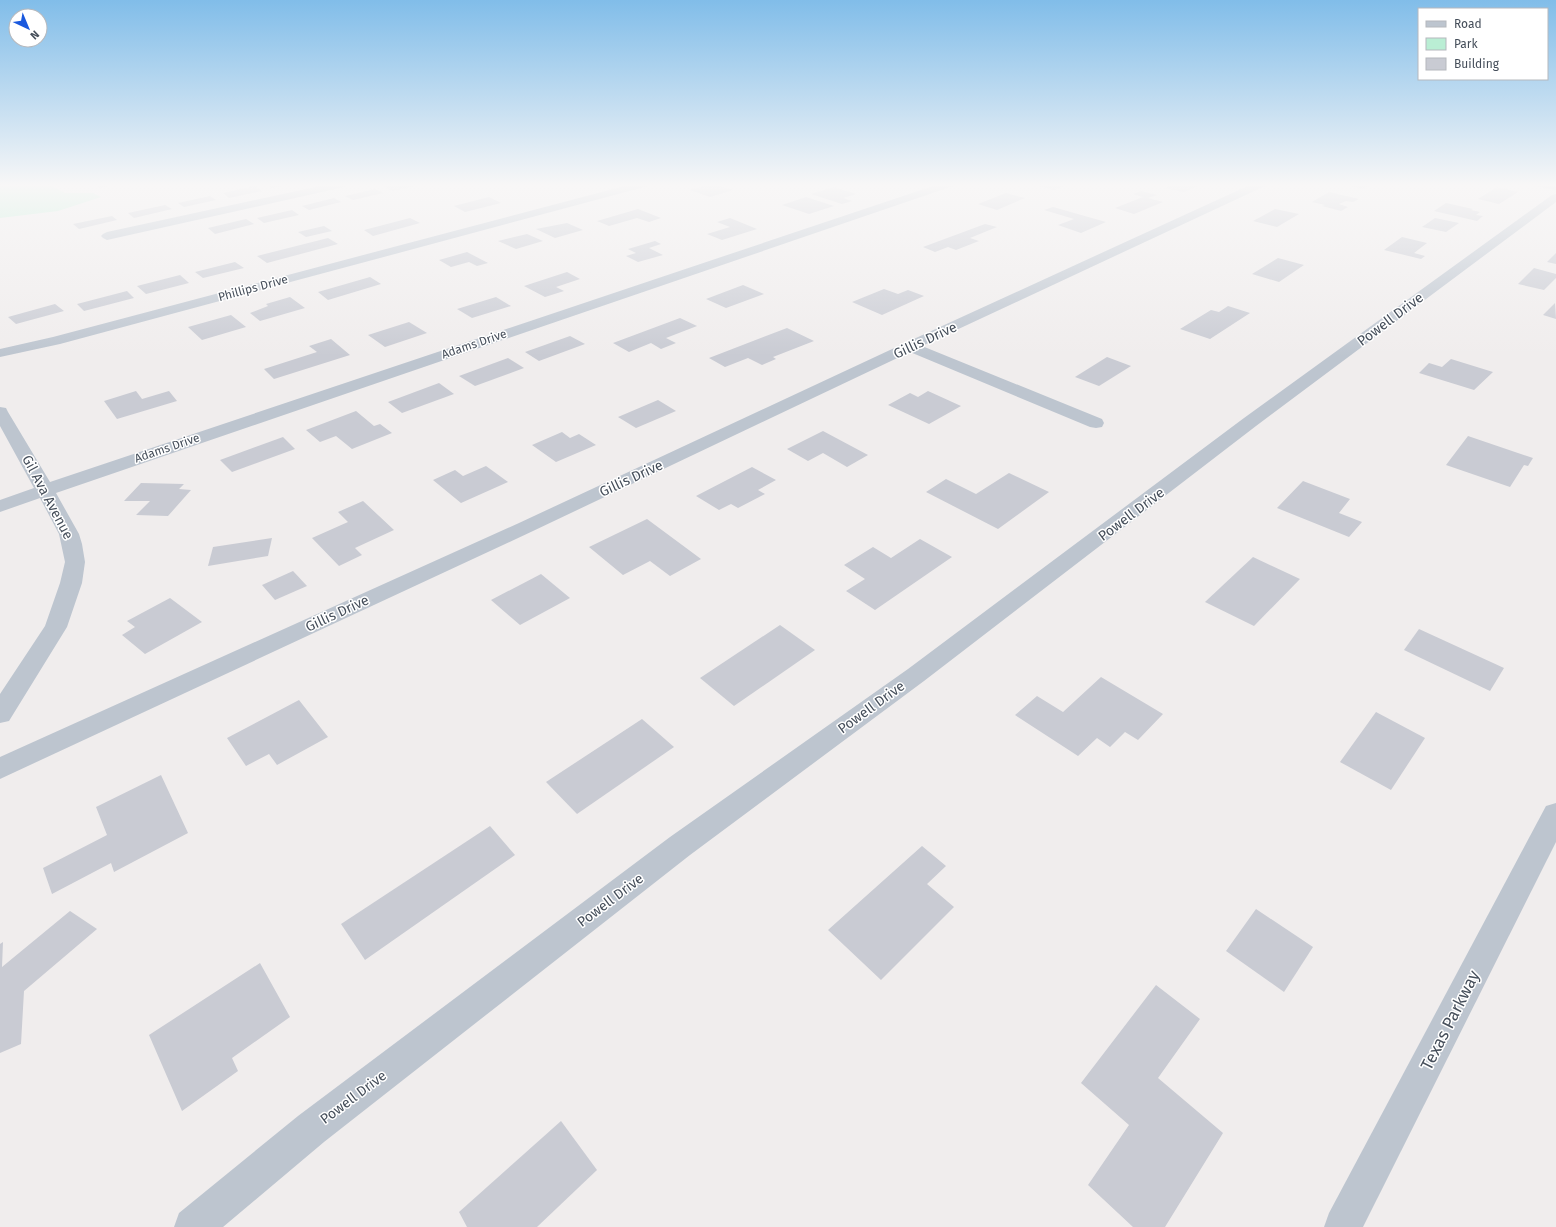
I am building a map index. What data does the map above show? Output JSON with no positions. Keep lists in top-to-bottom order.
{
  "streets": {
    "street": [
      "Phillips Drive",
      "Powell Drive",
      "Gillis Drive",
      "Adams Drive",
      "Gil Ava Avenue",
      "Texas Parkway"
    ]
  },
  "crossings": [
    ["Adams Drive", "Gil Ava Avenue"]
  ],
  "legend": ["Road", "Park", "Building"],
  "north": "bottom right"
}
